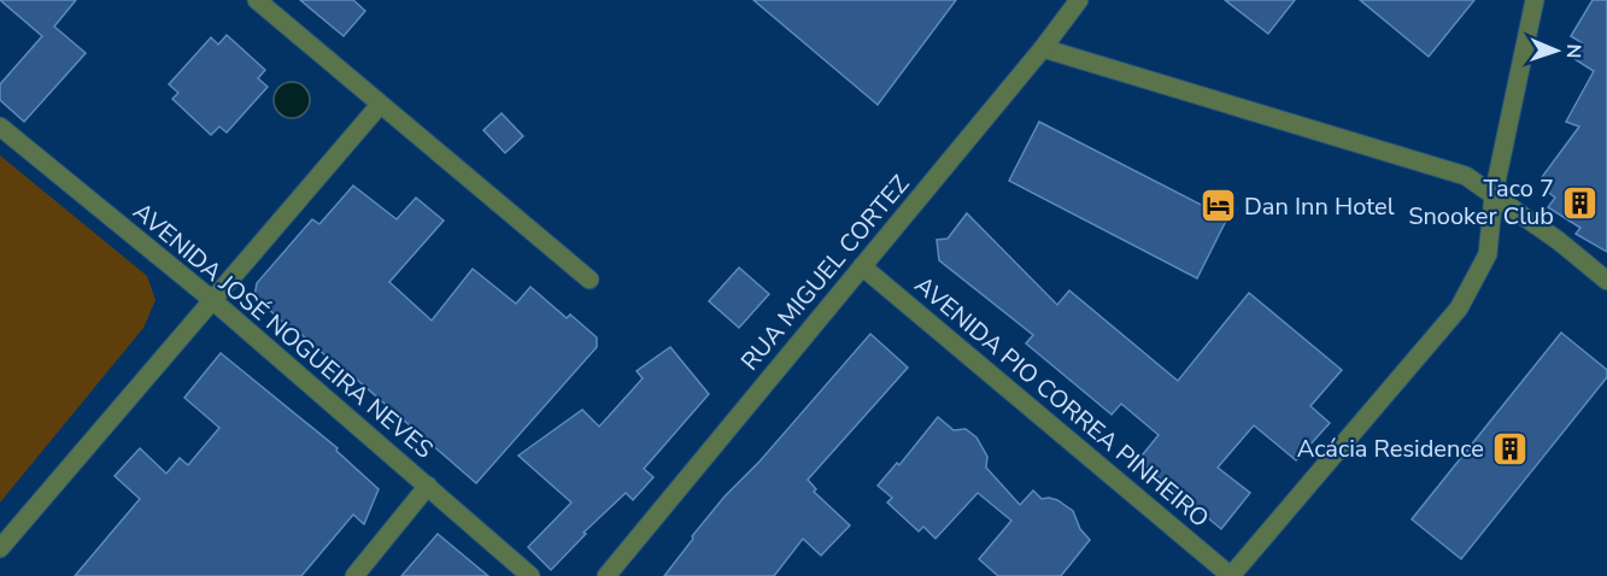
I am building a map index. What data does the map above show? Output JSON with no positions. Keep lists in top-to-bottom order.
{
  "streets": {
    "street": ["RUA MIGUEL CORTEZ", "AVENIDA JOSÉ NOGUEIRA NEVES", "AVENIDA PIO CORREA PINHEIRO"]
  },
  "crossings": [
    ["RUA MIGUEL CORTEZ", "AVENIDA PIO CORREA PINHEIRO"]
  ],
  "places": {
    "building": ["Taco 7 Snooker Club", "Acácia Residence"],
    "hotel": ["Dan Inn Hotel"]
  },
  "north": "right"
}
